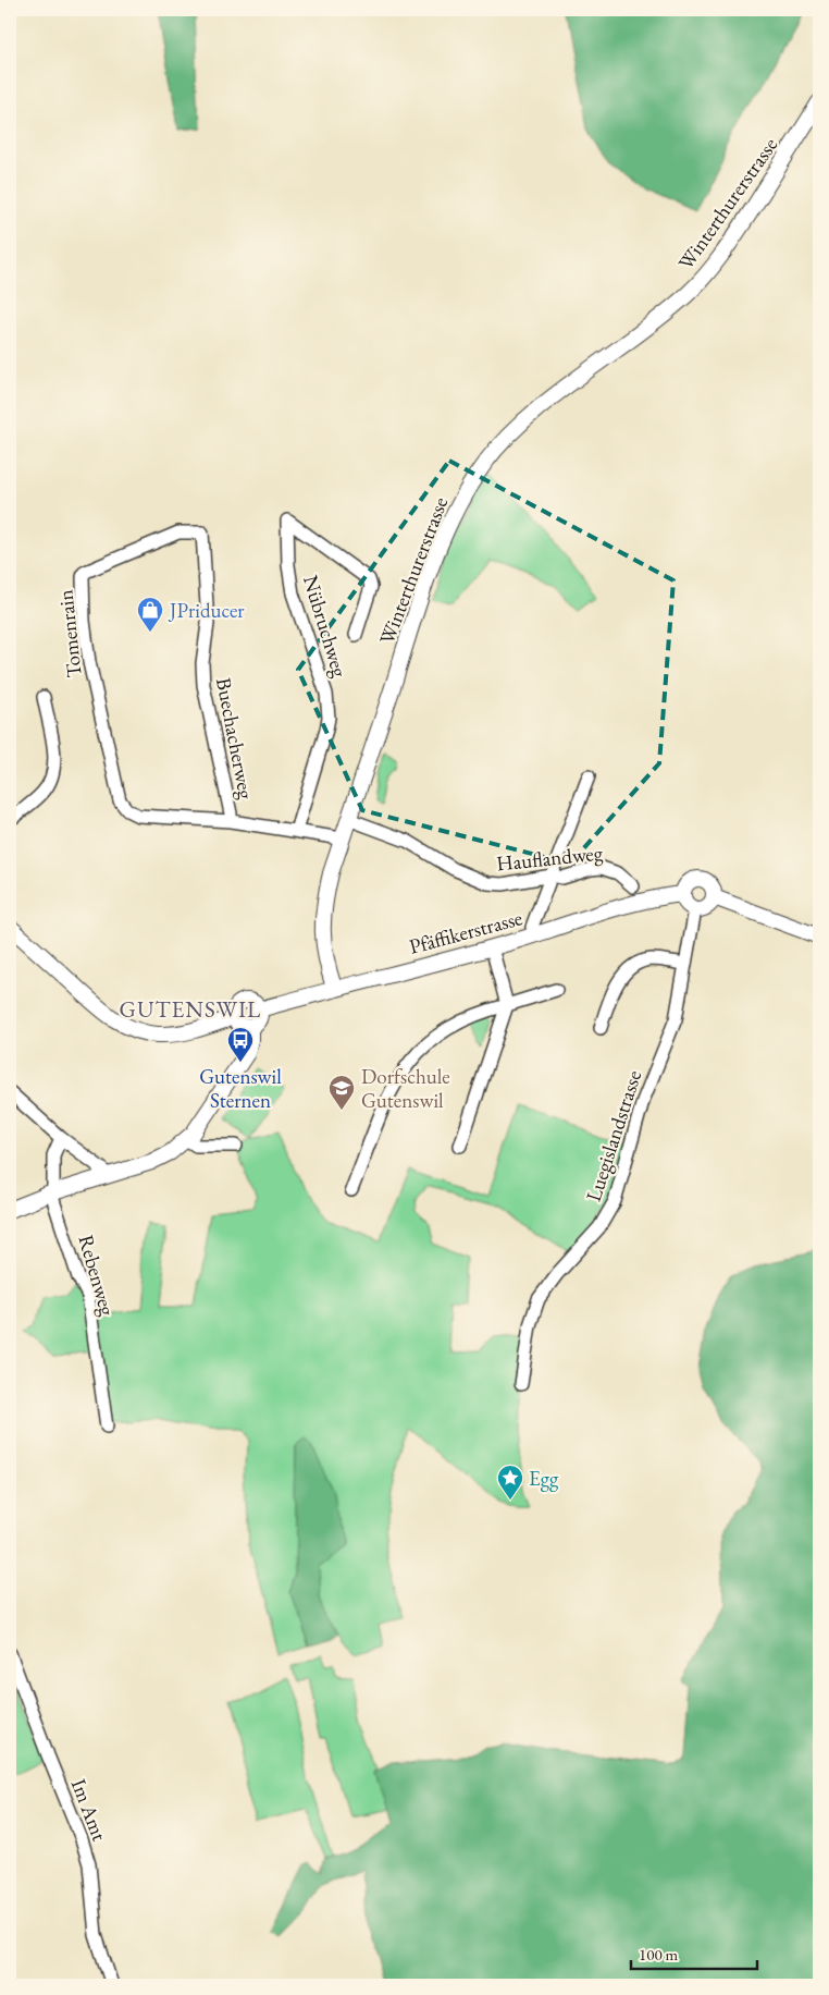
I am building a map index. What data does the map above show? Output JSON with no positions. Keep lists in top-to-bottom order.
{
  "streets": {
    "main road": ["Winterthurerstrasse", "Pfäffikerstrasse"],
    "street": [
      "Nübruchweg",
      "Tomenrain",
      "Buechacherweg",
      "Hauflandweg",
      "Luegislandstrasse",
      "Rebenweg",
      "Im Amt"
    ]
  },
  "crossings": [
    ["Winterthurerstrasse", "Hauflandweg"],
    ["Winterthurerstrasse", "Pfäffikerstrasse"],
    ["Tomenrain", "Buechacherweg"],
    ["Pfäffikerstrasse", "Luegislandstrasse"]
  ],
  "districts": ["GUTENSWIL"],
  "places": {
    "shop": ["JPriducer"],
    "bus stop": ["Gutenswil Sternen"],
    "school or university": ["Dorfschule Gutenswil"],
    "place": ["Egg"]
  },
  "scale_bar": "100 m"
}
